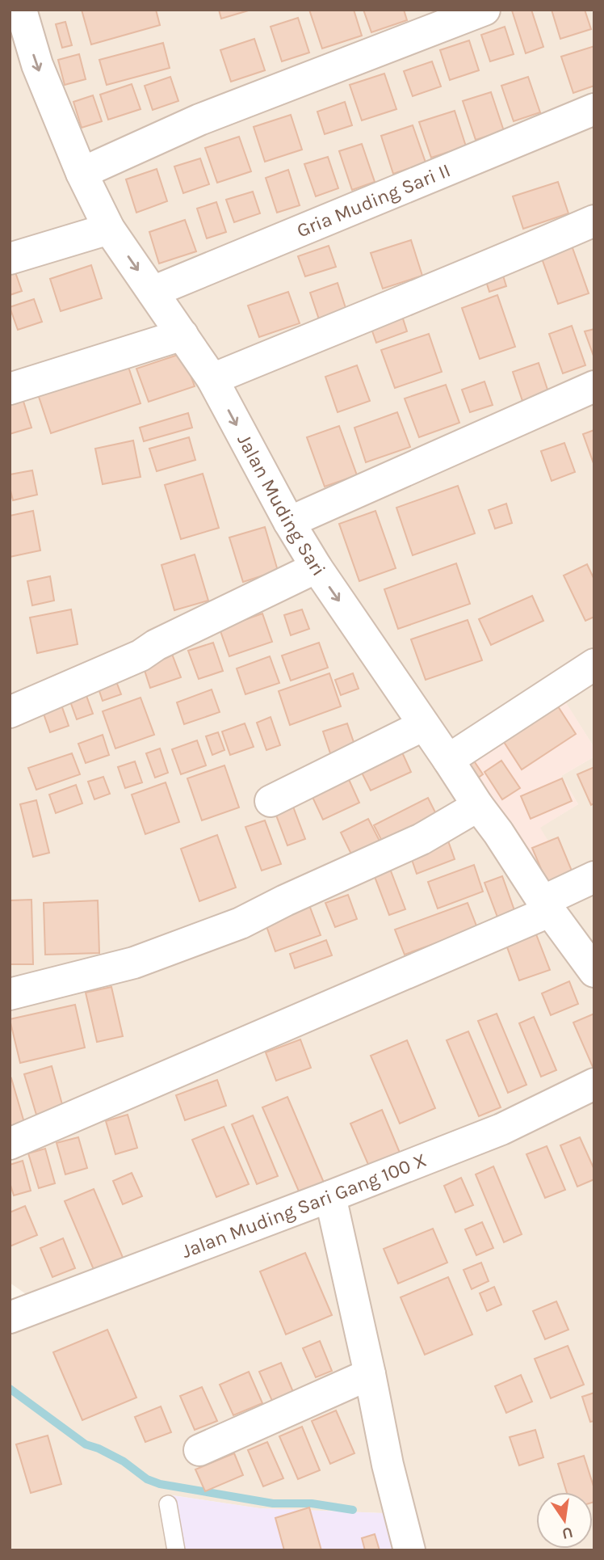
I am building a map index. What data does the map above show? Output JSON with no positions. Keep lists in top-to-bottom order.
{
  "streets": {
    "street": ["Gria Muding Sari II", "Jalan Muding Sari", "Jalan Muding Sari Gang 100 X"]
  },
  "crossings": [
    ["Gria Muding Sari II", "Jalan Muding Sari"]
  ],
  "one_way": ["Jalan Muding Sari"],
  "north": "bottom"
}
